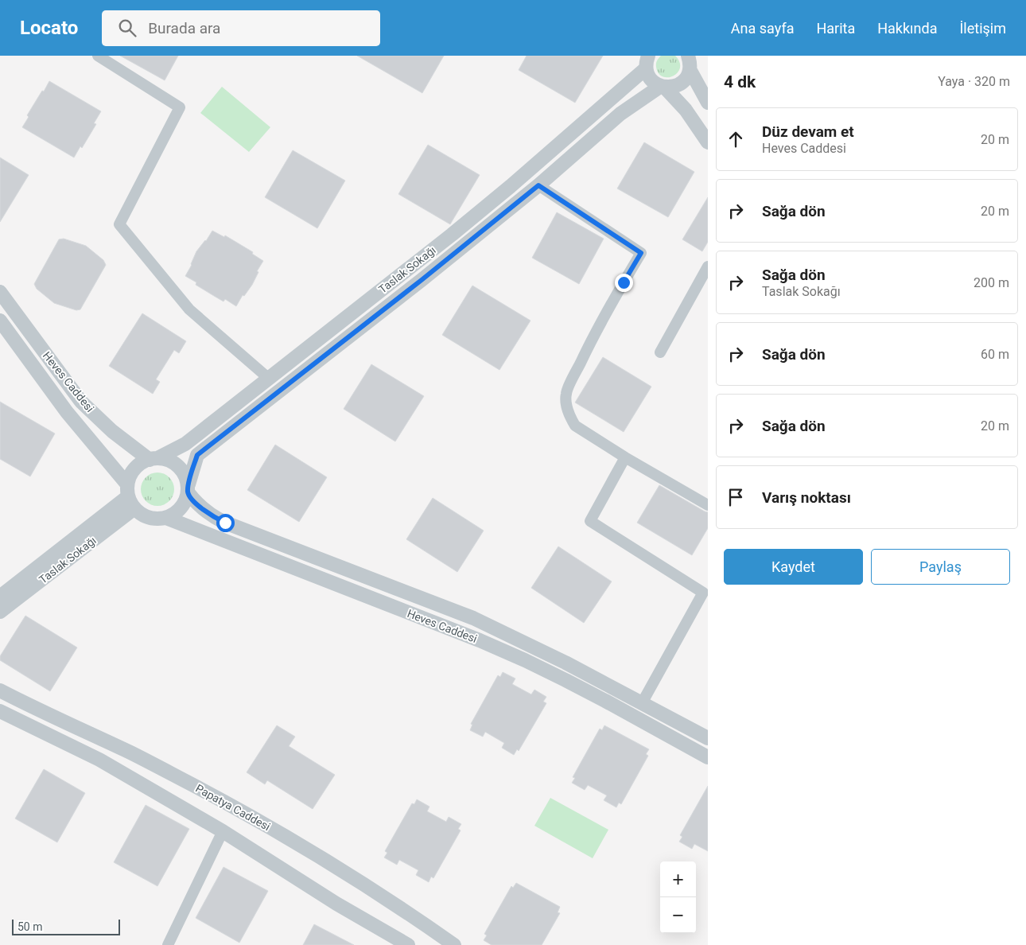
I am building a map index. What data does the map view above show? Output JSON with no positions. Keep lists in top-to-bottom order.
{
  "streets": {
    "street": ["Taslak Sokağı", "Heves Caddesi", "Papatya Caddesi"]
  },
  "crossings": [
    ["Taslak Sokağı", "Heves Caddesi"]
  ],
  "scale_bar": "50 m",
  "page": {
    "header": "Locato",
    "search": "Burada ara",
    "nav": [
      "Ana sayfa",
      "Harita",
      "Hakkında",
      "İletişim"
    ],
    "heading": ["4 dk", "Yaya · 320 m"],
    "list": [
      ["Düz devam et", "Heves Caddesi", "20 m"],
      ["Sağa dön", "20 m"],
      ["Sağa dön", "Taslak Sokağı", "200 m"],
      ["Sağa dön", "60 m"],
      ["Sağa dön", "20 m"],
      "Varış noktası"
    ],
    "buttons": ["Kaydet", "Paylaş"],
    "map_buttons": ["+", "−"],
    "scale": "50 m"
  }
}
